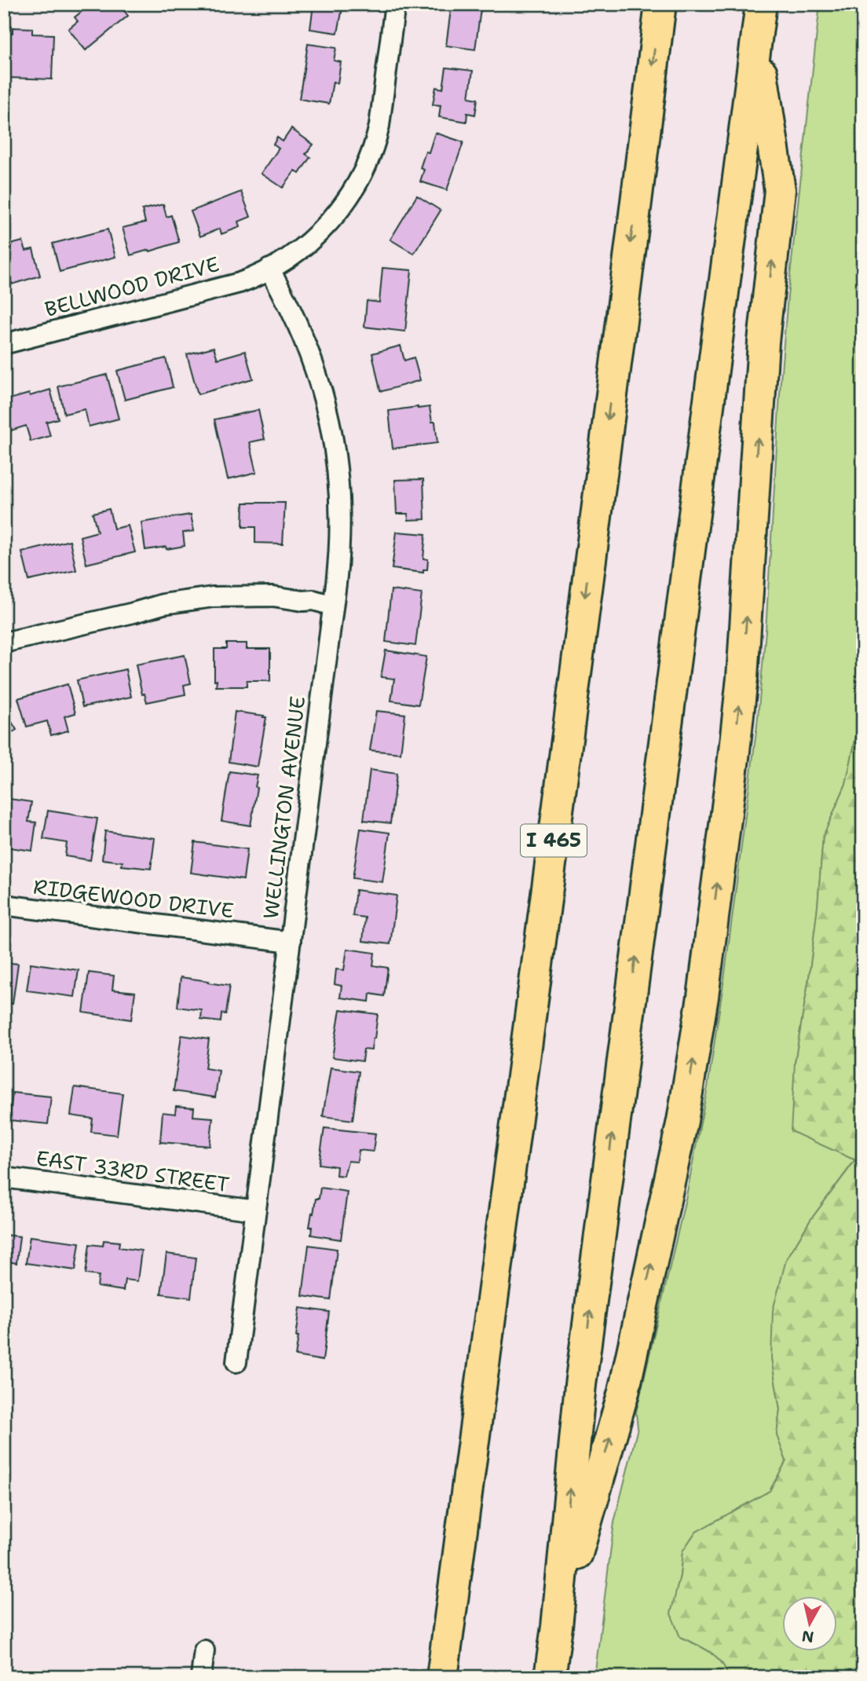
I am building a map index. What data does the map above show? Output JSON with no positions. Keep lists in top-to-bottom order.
{
  "streets": {
    "highway": ["I 465"],
    "street": [
      "BELLWOOD DRIVE",
      "WELLINGTON AVENUE",
      "RIDGEWOOD DRIVE",
      "EAST 33RD STREET"
    ]
  },
  "crossings": [
    ["BELLWOOD DRIVE", "WELLINGTON AVENUE"],
    ["WELLINGTON AVENUE", "RIDGEWOOD DRIVE"],
    ["WELLINGTON AVENUE", "EAST 33RD STREET"]
  ],
  "north": "bottom"
}
